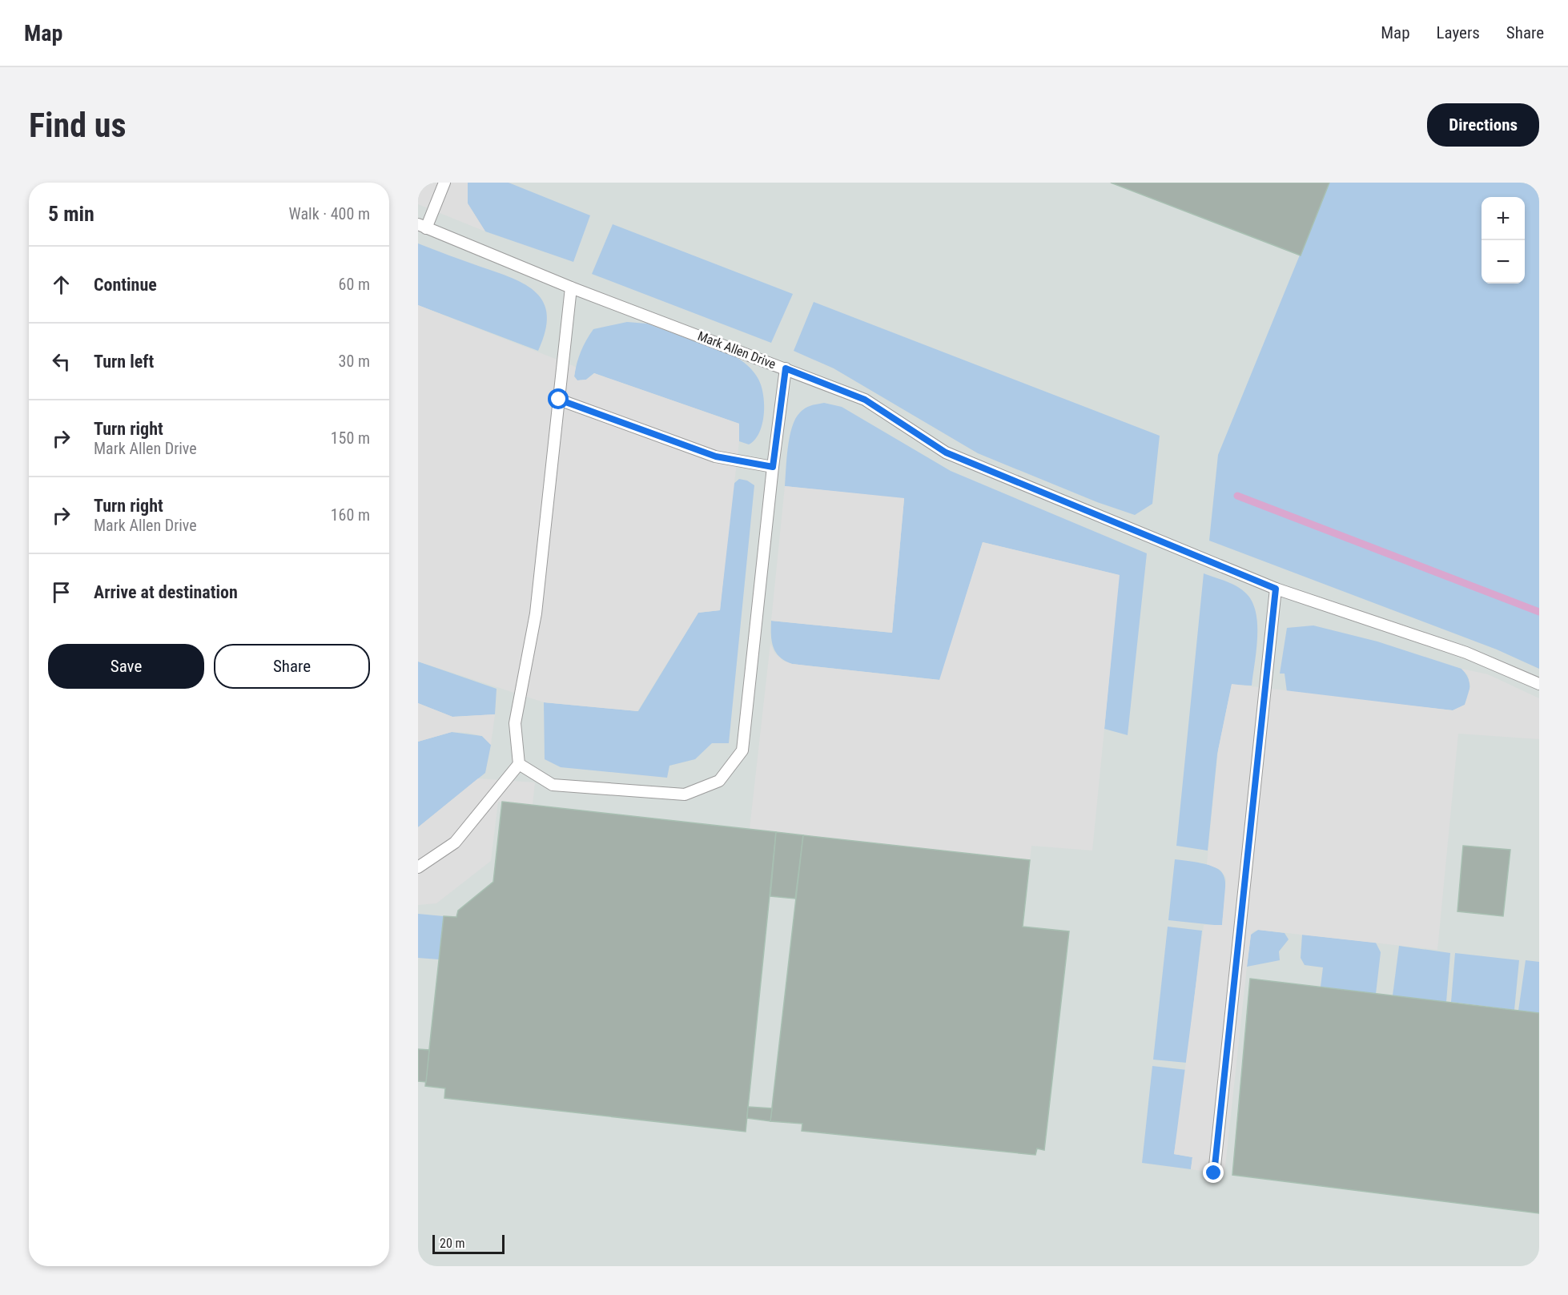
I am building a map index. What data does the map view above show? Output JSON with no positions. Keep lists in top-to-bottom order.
{
  "streets": {
    "lane": ["Mark Allen Drive"]
  },
  "scale_bar": "20 m",
  "page": {
    "header": "Map",
    "nav": ["Map", "Layers", "Share"],
    "buttons": [
      "Directions",
      ["Save", "Share"]
    ],
    "title": "Find us",
    "heading": ["5 min", "Walk · 400 m"],
    "map_buttons": ["+", "−"],
    "list": [
      ["Continue", "60 m"],
      ["Turn left", "30 m"],
      ["Turn right", "Mark Allen Drive", "150 m"],
      ["Turn right", "Mark Allen Drive", "160 m"],
      "Arrive at destination"
    ],
    "scale": "20 m"
  }
}
